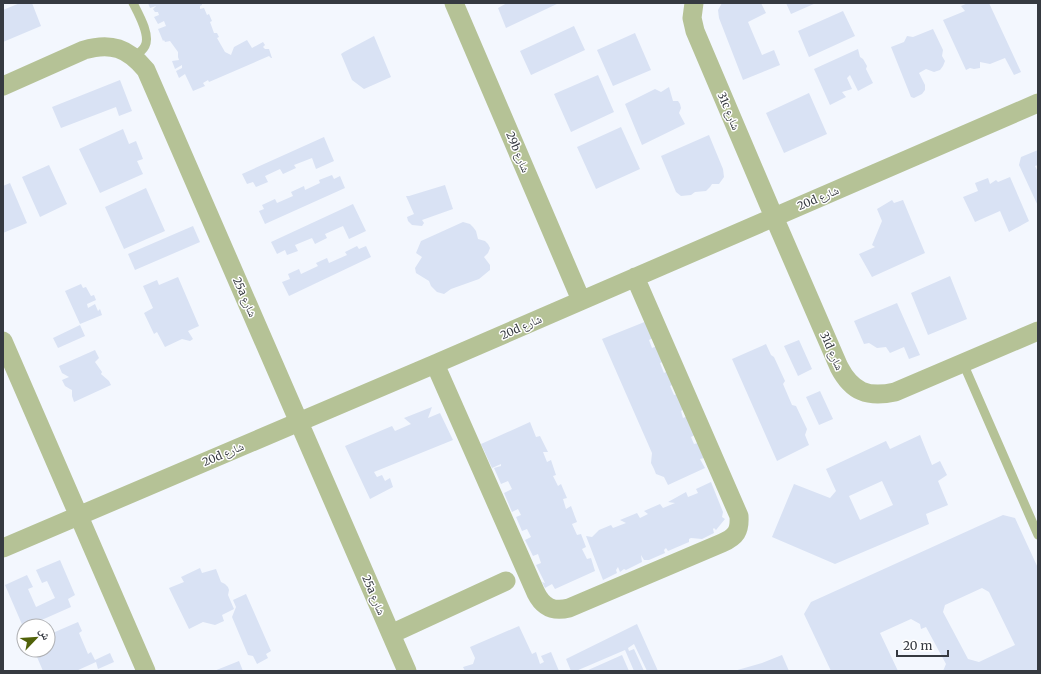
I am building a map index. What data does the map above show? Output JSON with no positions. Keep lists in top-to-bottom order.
{
  "streets": {
    "street": [
      "31c شارع",
      "29b شارع",
      "20d شارع",
      "25a شارع",
      "31d شارع"
    ]
  },
  "crossings": [
    ["31c شارع", "20d شارع"],
    ["31c شارع", "31d شارع"],
    ["29b شارع", "20d شارع"],
    ["20d شارع", "25a شارع"],
    ["20d شارع", "31d شارع"]
  ],
  "scale_bar": "20 m",
  "north": "top right"
}
